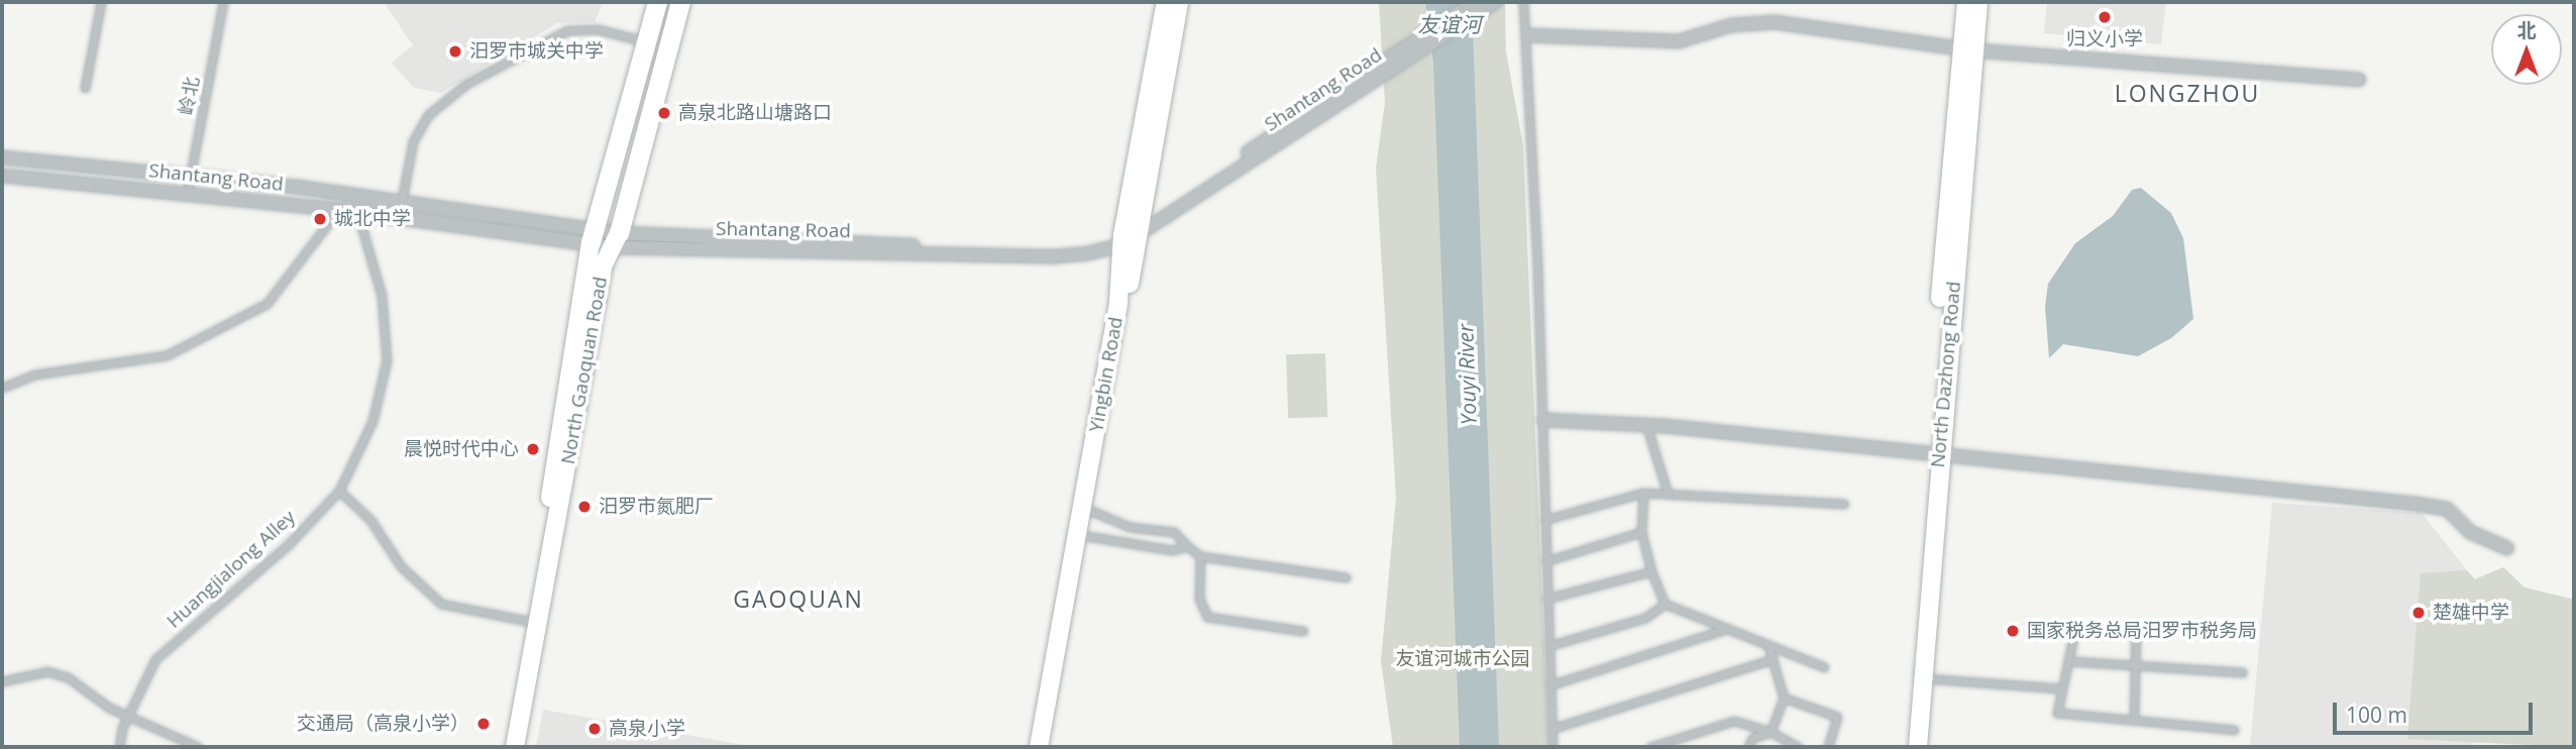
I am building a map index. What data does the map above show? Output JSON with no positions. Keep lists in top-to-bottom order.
{
  "streets": {
    "main road": ["North Gaoquan Road", "Yingbin Road", "North Dazhong Road"],
    "street": ["Shantang Road", "岭北", "Huangjialong Alley"]
  },
  "crossings": [
    ["Shantang Road", "岭北"],
    ["Shantang Road", "North Gaoquan Road"],
    ["Shantang Road", "Yingbin Road"],
    ["Shantang Road", "Huangjialong Alley"]
  ],
  "districts": ["LONGZHOU", "GAOQUAN"],
  "water": ["友谊河", "Youyi River"],
  "parks": ["友谊河城市公园"],
  "places": [
    "归义小学",
    "汨罗市城关中学",
    "高泉北路山塘路口",
    "城北中学",
    "晨悦时代中心",
    "汨罗市氮肥厂",
    "楚雄中学",
    "国家税务总局汨罗市税务局",
    "交通局（高泉小学）",
    "高泉小学"
  ],
  "scale_bar": "100 m",
  "north": "top"
}
